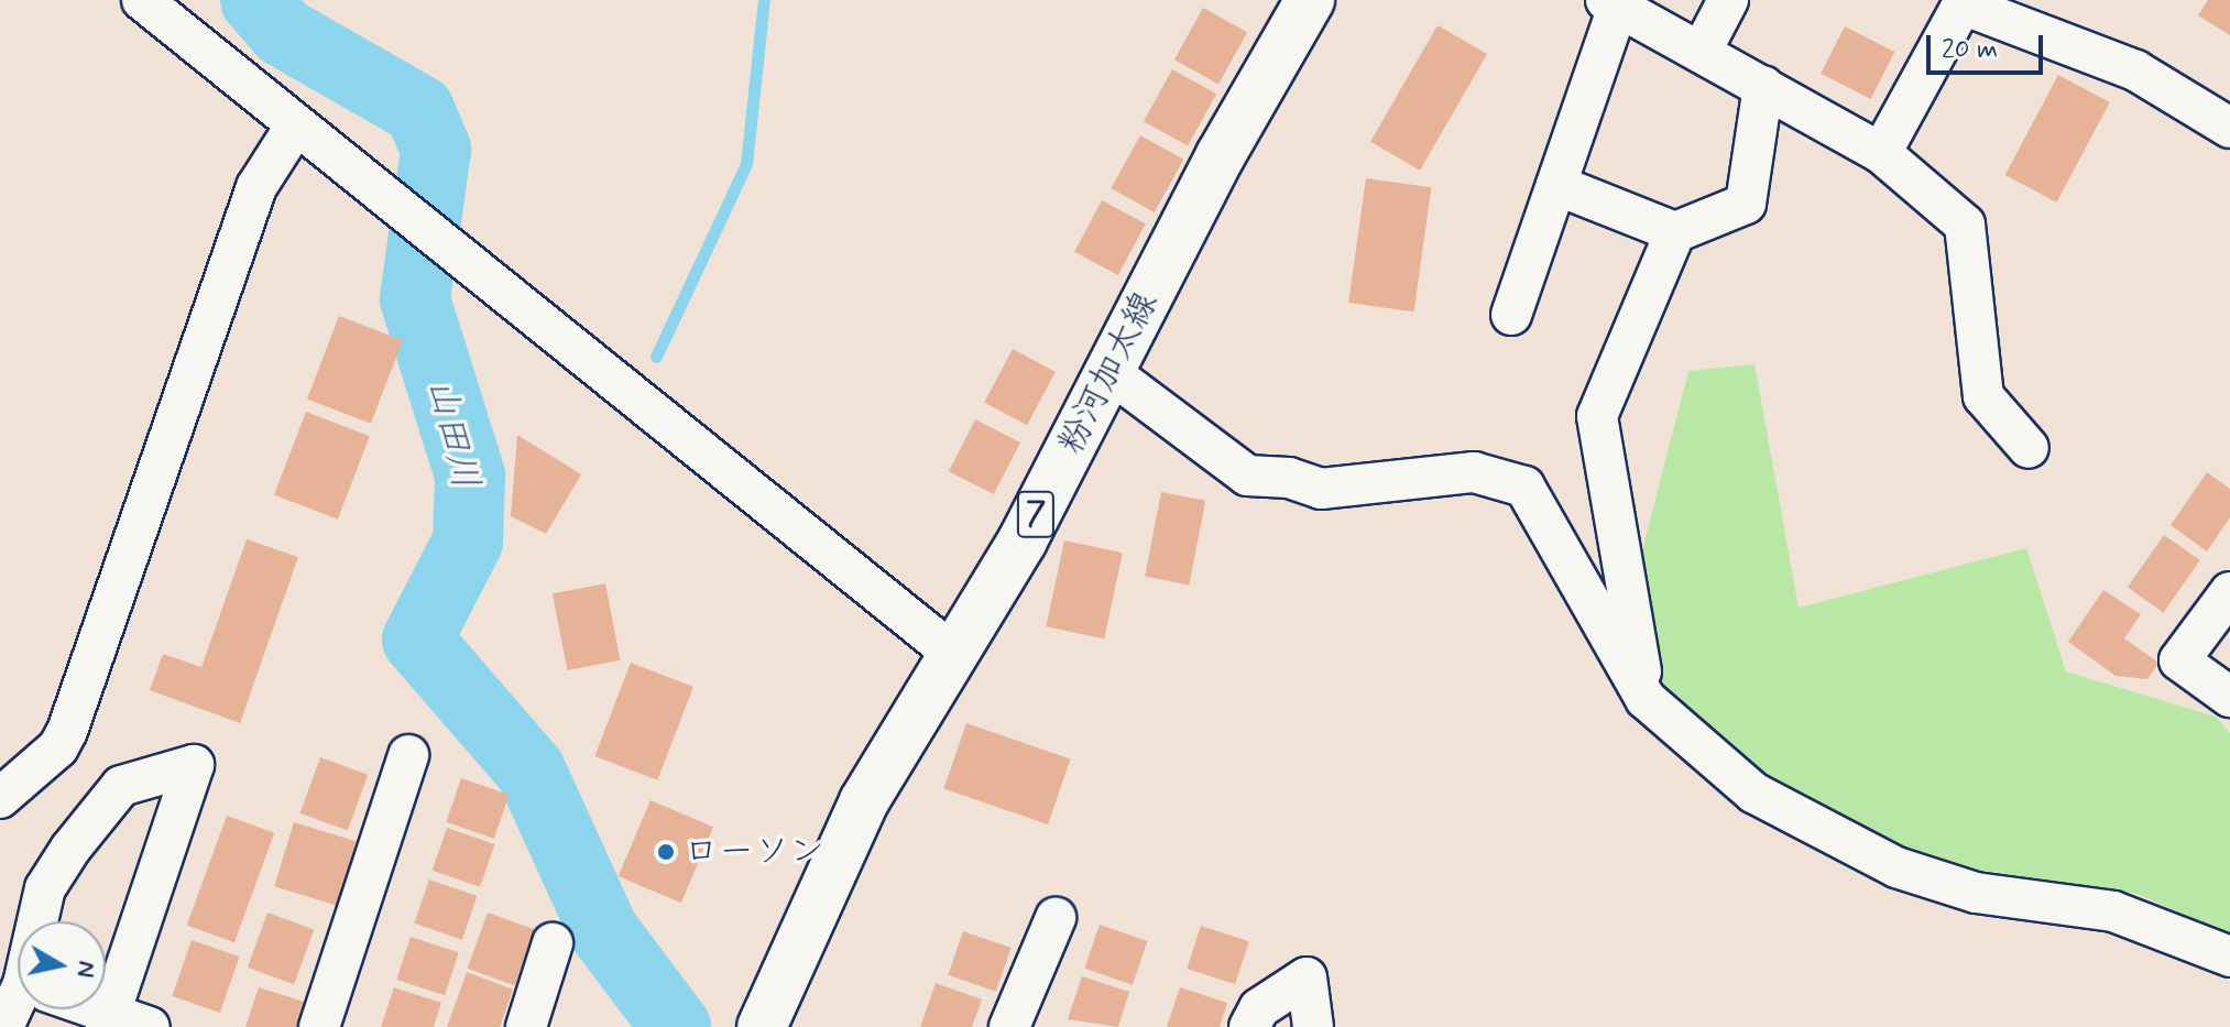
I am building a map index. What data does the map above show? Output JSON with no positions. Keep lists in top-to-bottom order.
{
  "streets": {
    "main road": ["粉河加太線", "7"]
  },
  "water": ["山田川"],
  "places": ["ローソン"],
  "scale_bar": "20 m",
  "north": "right"
}
